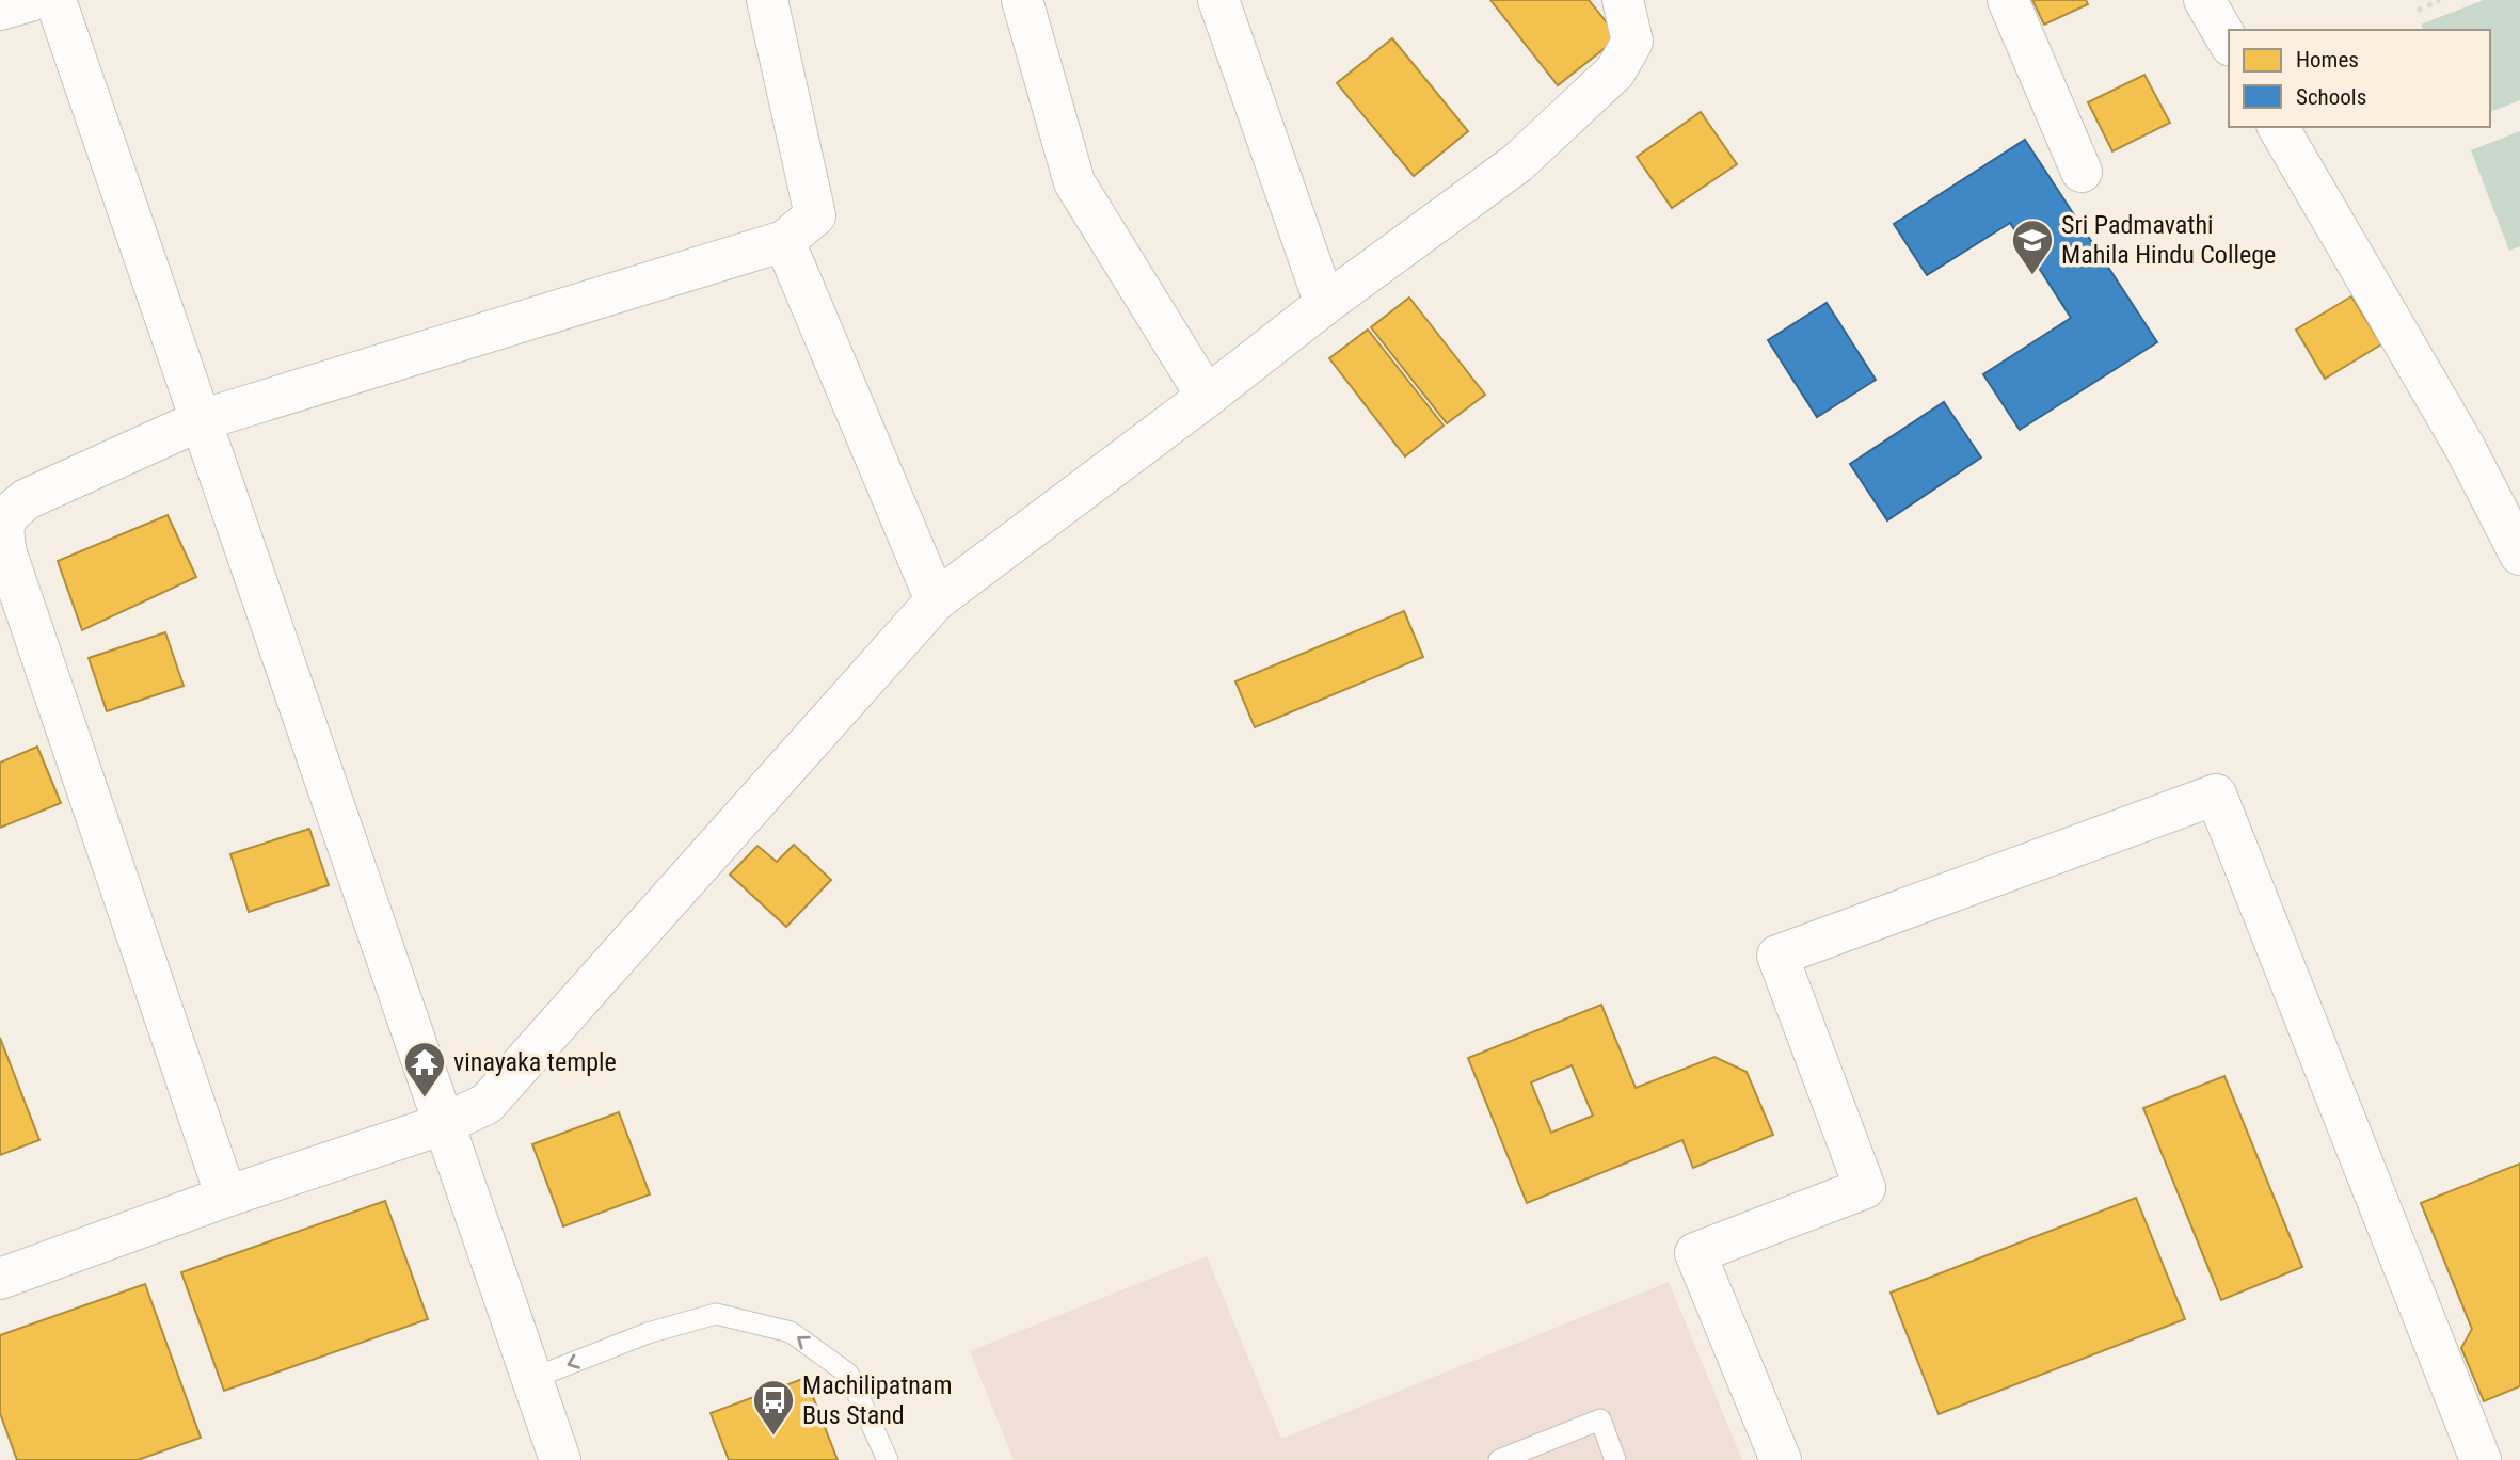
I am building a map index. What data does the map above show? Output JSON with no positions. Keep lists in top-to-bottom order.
{
  "places": {
    "school or university": ["Sri Padmavathi Mahila Hindu College"],
    "temple": ["vinayaka temple"],
    "bus stop": ["Machilipatnam Bus Stand"]
  },
  "legend": ["Homes", "Schools"]
}
